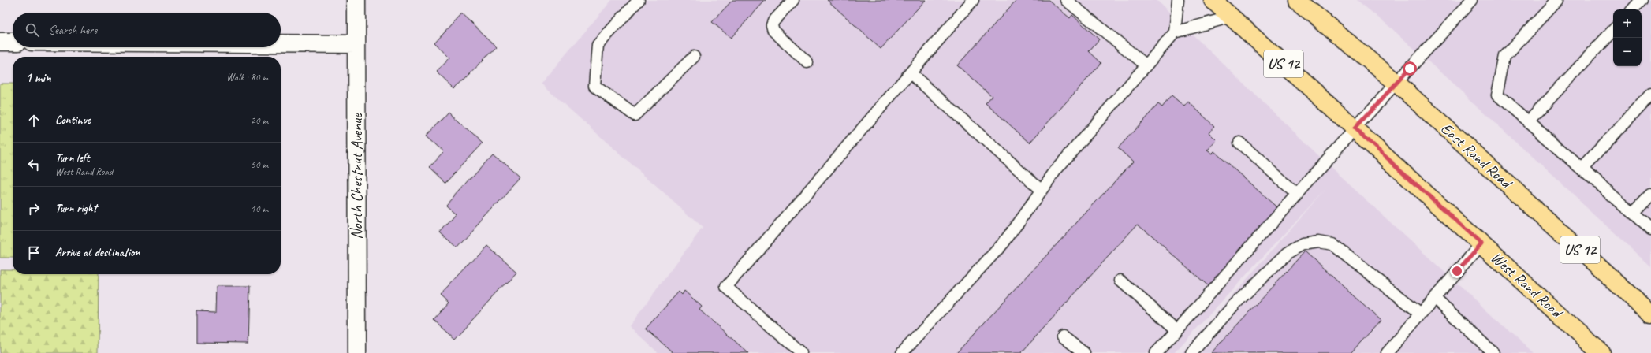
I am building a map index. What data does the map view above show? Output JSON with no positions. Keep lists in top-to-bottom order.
{
  "streets": {
    "main road": ["US 12", "East Rand Road", "West Rand Road"],
    "street": ["North Chestnut Avenue"]
  },
  "page": {
    "map_buttons": ["+", "−"],
    "search": "Search here",
    "heading": ["1 min", "Walk · 80 m"],
    "list": [
      ["Continue", "20 m"],
      ["Turn left", "West Rand Road", "50 m"],
      ["Turn right", "10 m"],
      "Arrive at destination"
    ]
  }
}
